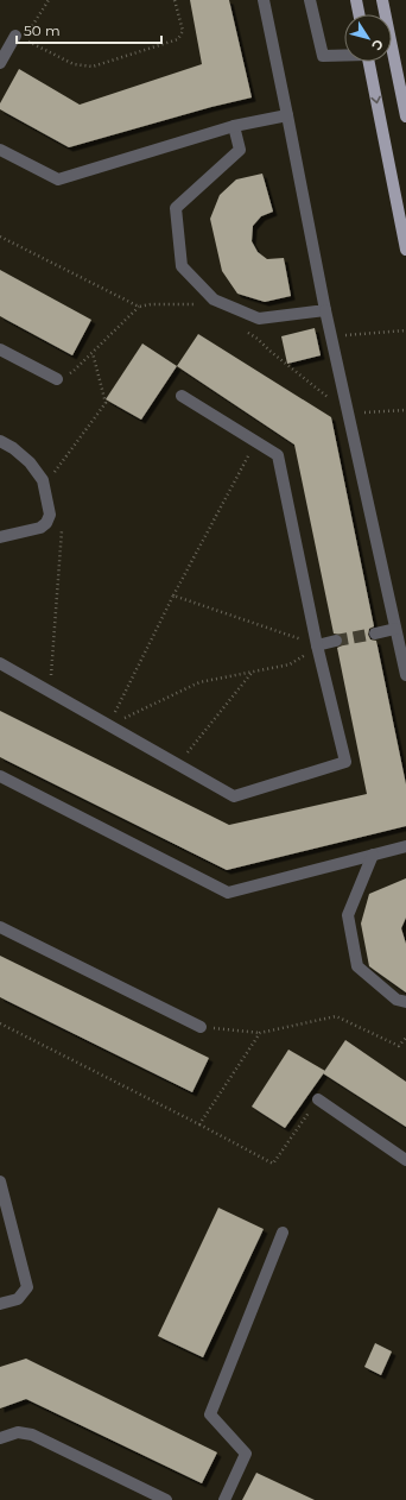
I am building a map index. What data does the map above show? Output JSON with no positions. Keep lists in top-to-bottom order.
{
  "scale_bar": "50 m",
  "north": "bottom right"
}
